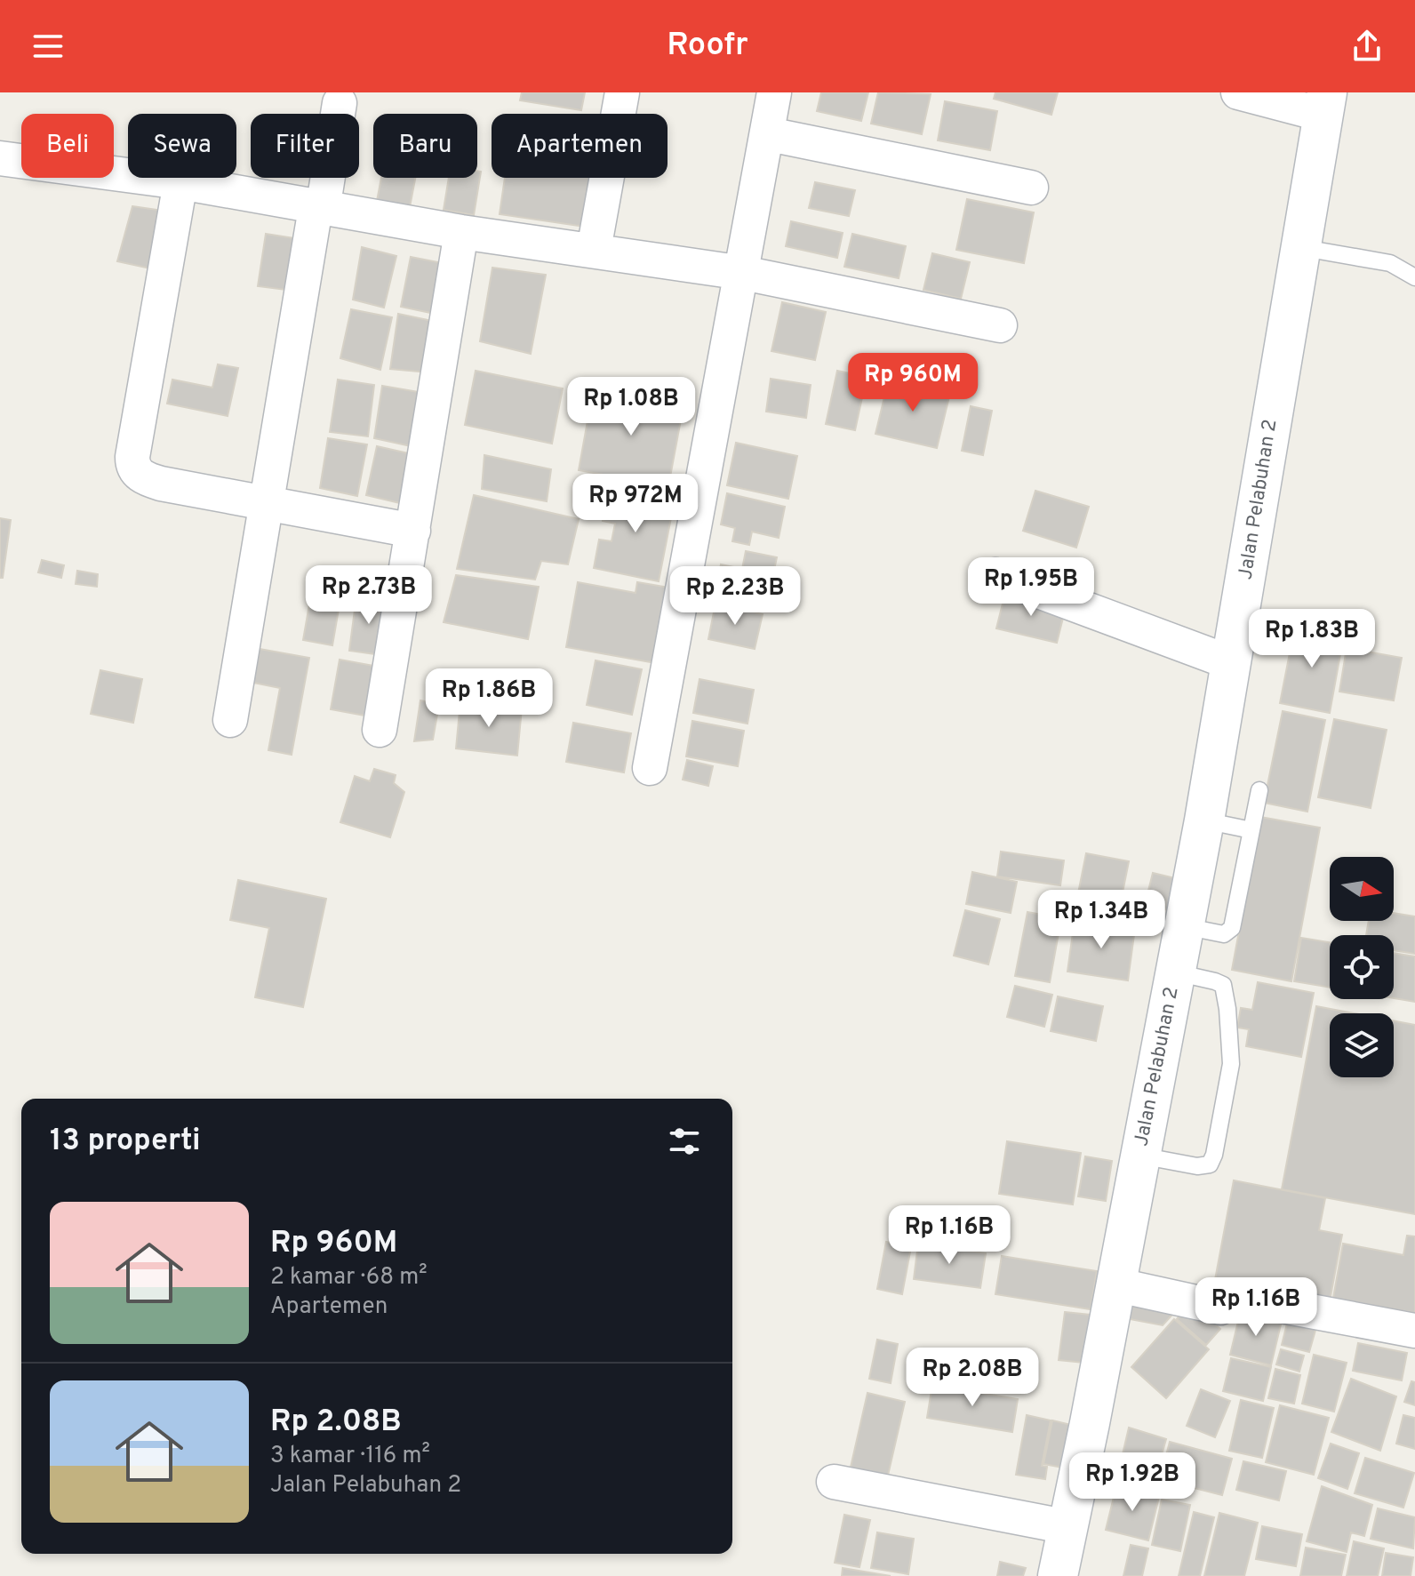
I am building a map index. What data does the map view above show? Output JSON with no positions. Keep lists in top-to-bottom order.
{
  "streets": {
    "main road": ["Jalan Pelabuhan 2"]
  },
  "north": "right",
  "page": {
    "header": "Roofr",
    "chip": [
      "Beli",
      "Sewa",
      "Filter",
      "Baru",
      "Apartemen"
    ],
    "price": [
      "Rp 960M",
      "Rp 1.08B",
      "Rp 972M",
      "Rp 1.95B",
      "Rp 2.73B",
      "Rp 2.23B",
      "Rp 1.83B",
      "Rp 1.86B",
      "Rp 1.34B",
      "Rp 1.16B",
      "Rp 1.16B",
      "Rp 2.08B",
      "Rp 1.92B"
    ],
    "heading": "13 properti",
    "list": [
      {
        "name": "Rp 960M",
        "note": "2 kamar · 68 m² · Apartemen"
      },
      {
        "name": "Rp 2.08B",
        "note": "3 kamar · 116 m² · Jalan Pelabuhan 2"
      }
    ]
  }
}
